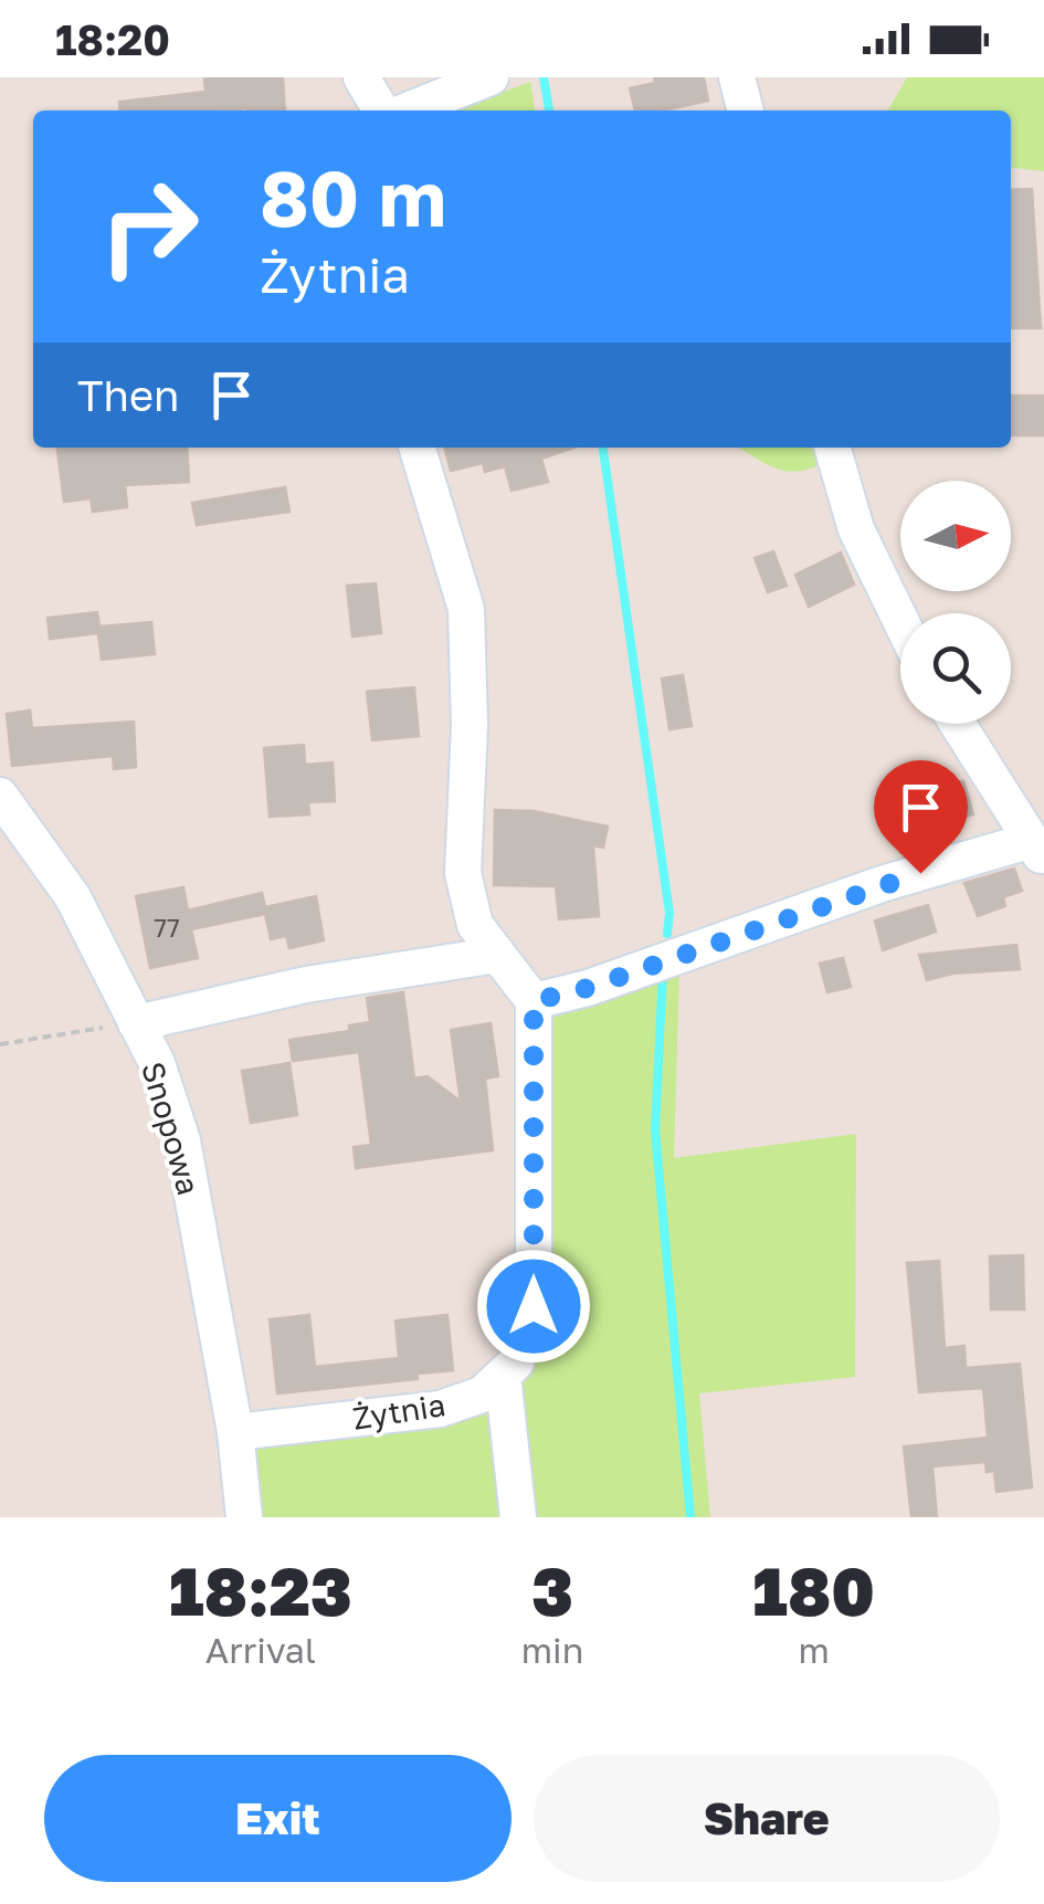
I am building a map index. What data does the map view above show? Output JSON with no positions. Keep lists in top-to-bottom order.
{
  "streets": {
    "street": ["Snopowa", "Żytnia"]
  },
  "crossings": [
    ["Snopowa", "Żytnia"]
  ],
  "house_numbers": ["77"],
  "north": "right",
  "page": {
    "status": "18:20",
    "turn": ["80 m", "Żytnia"],
    "then": "Then",
    "eta": [
      "18:23",
      "Arrival",
      "3",
      "min",
      "180",
      "m"
    ],
    "buttons": ["Exit", "Share"]
  }
}
